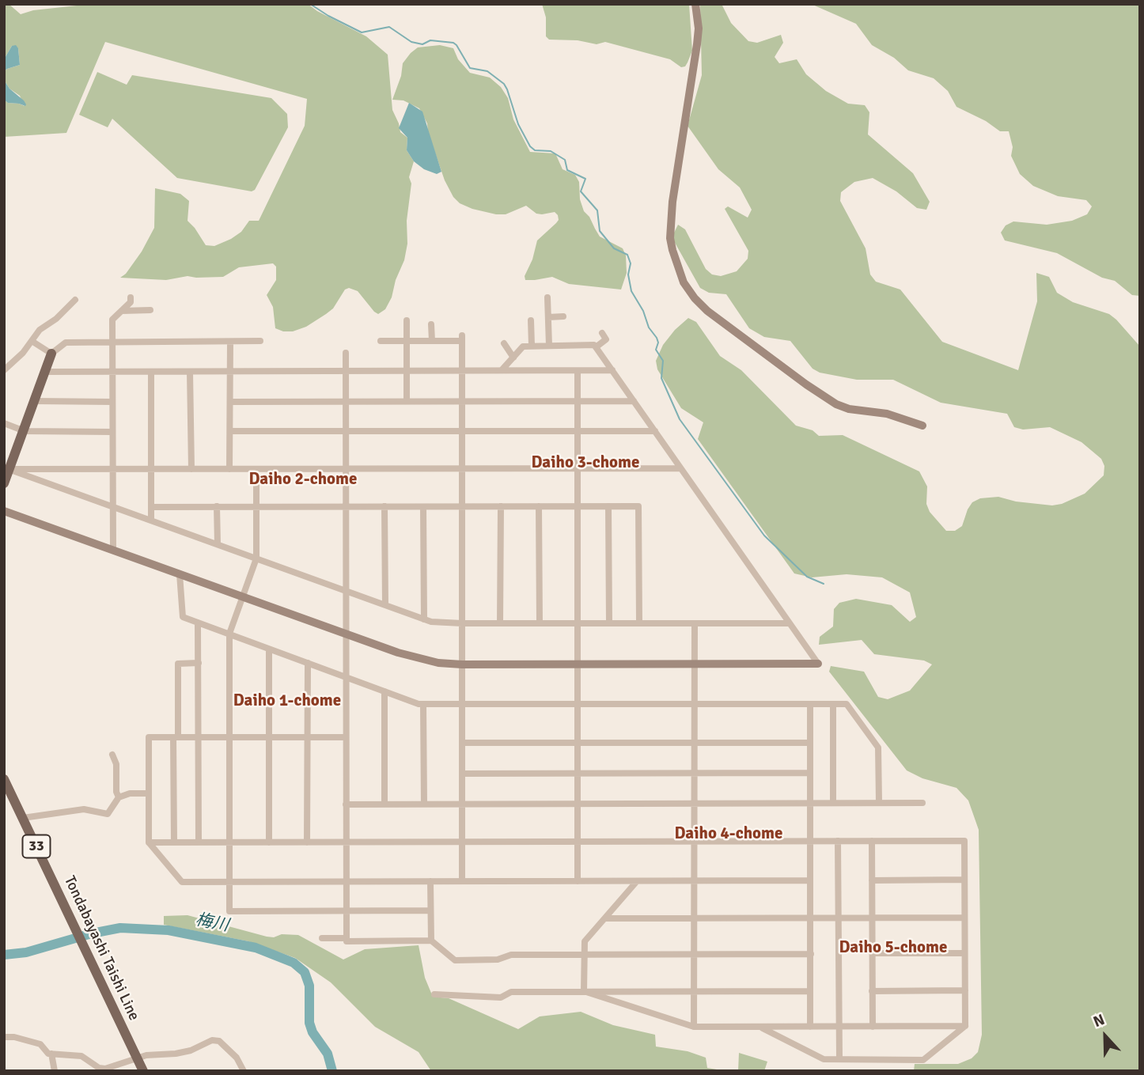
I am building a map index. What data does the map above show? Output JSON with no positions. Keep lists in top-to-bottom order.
{
  "streets": {
    "main road": ["33", "Tondabayashi Taishi Line"]
  },
  "districts": [
    "Daiho 3-chome",
    "Daiho 2-chome",
    "Daiho 1-chome",
    "Daiho 4-chome",
    "Daiho 5-chome"
  ],
  "water": ["梅川"],
  "north": "top"
}
